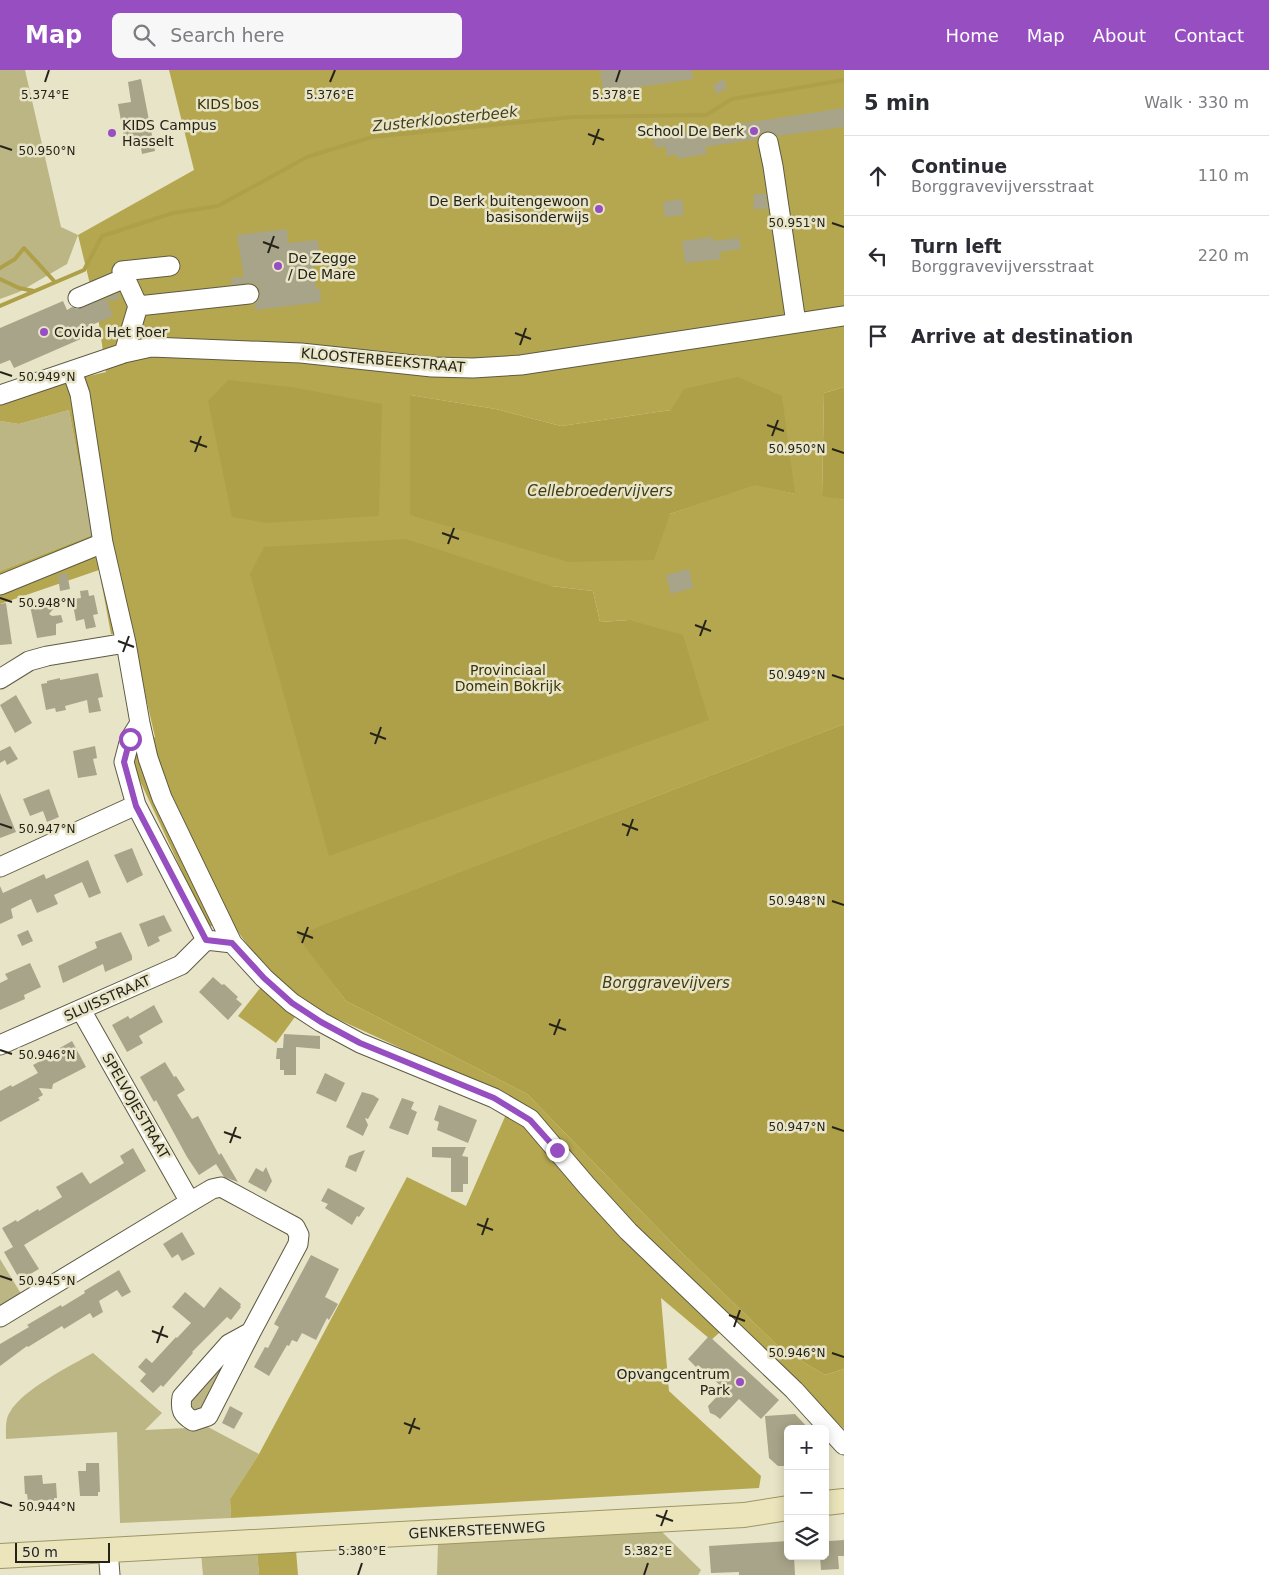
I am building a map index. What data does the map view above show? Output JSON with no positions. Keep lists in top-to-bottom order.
{
  "streets": {
    "main road": ["GENKERSTEENWEG"],
    "street": ["KLOOSTERBEEKSTRAAT", "SLUISSTRAAT", "SPELVOJESTRAAT"]
  },
  "crossings": [
    ["SLUISSTRAAT", "SPELVOJESTRAAT"]
  ],
  "water": ["Zusterkloosterbeek", "Cellebroedervijvers", "Borggravevijvers"],
  "parks": ["KIDS bos", "Provinciaal Domein Bokrijk"],
  "places": [
    "School De Berk",
    "KIDS Campus Hasselt",
    "De Berk buitengewoon basisonderwijs",
    "De Zegge / De Mare",
    "Covida Het Roer",
    "Opvangcentrum Park"
  ],
  "scale_bar": "50 m",
  "page": {
    "header": "Map",
    "search": "Search here",
    "nav": [
      "Home",
      "Map",
      "About",
      "Contact"
    ],
    "heading": ["5 min", "Walk · 330 m"],
    "list": [
      ["Continue", "Borggravevijversstraat", "110 m"],
      ["Turn left", "Borggravevijversstraat", "220 m"],
      "Arrive at destination"
    ],
    "map_buttons": ["+", "−"],
    "scale": "50 m"
  },
  "coordinates": [
    "5.374°E",
    "5.378°E",
    "5.376°E",
    "50.950°N",
    "50.951°N",
    "50.949°N",
    "50.948°N",
    "50.947°N",
    "50.946°N",
    "50.945°N",
    "50.944°N",
    "5.380°E",
    "5.382°E"
  ]
}
